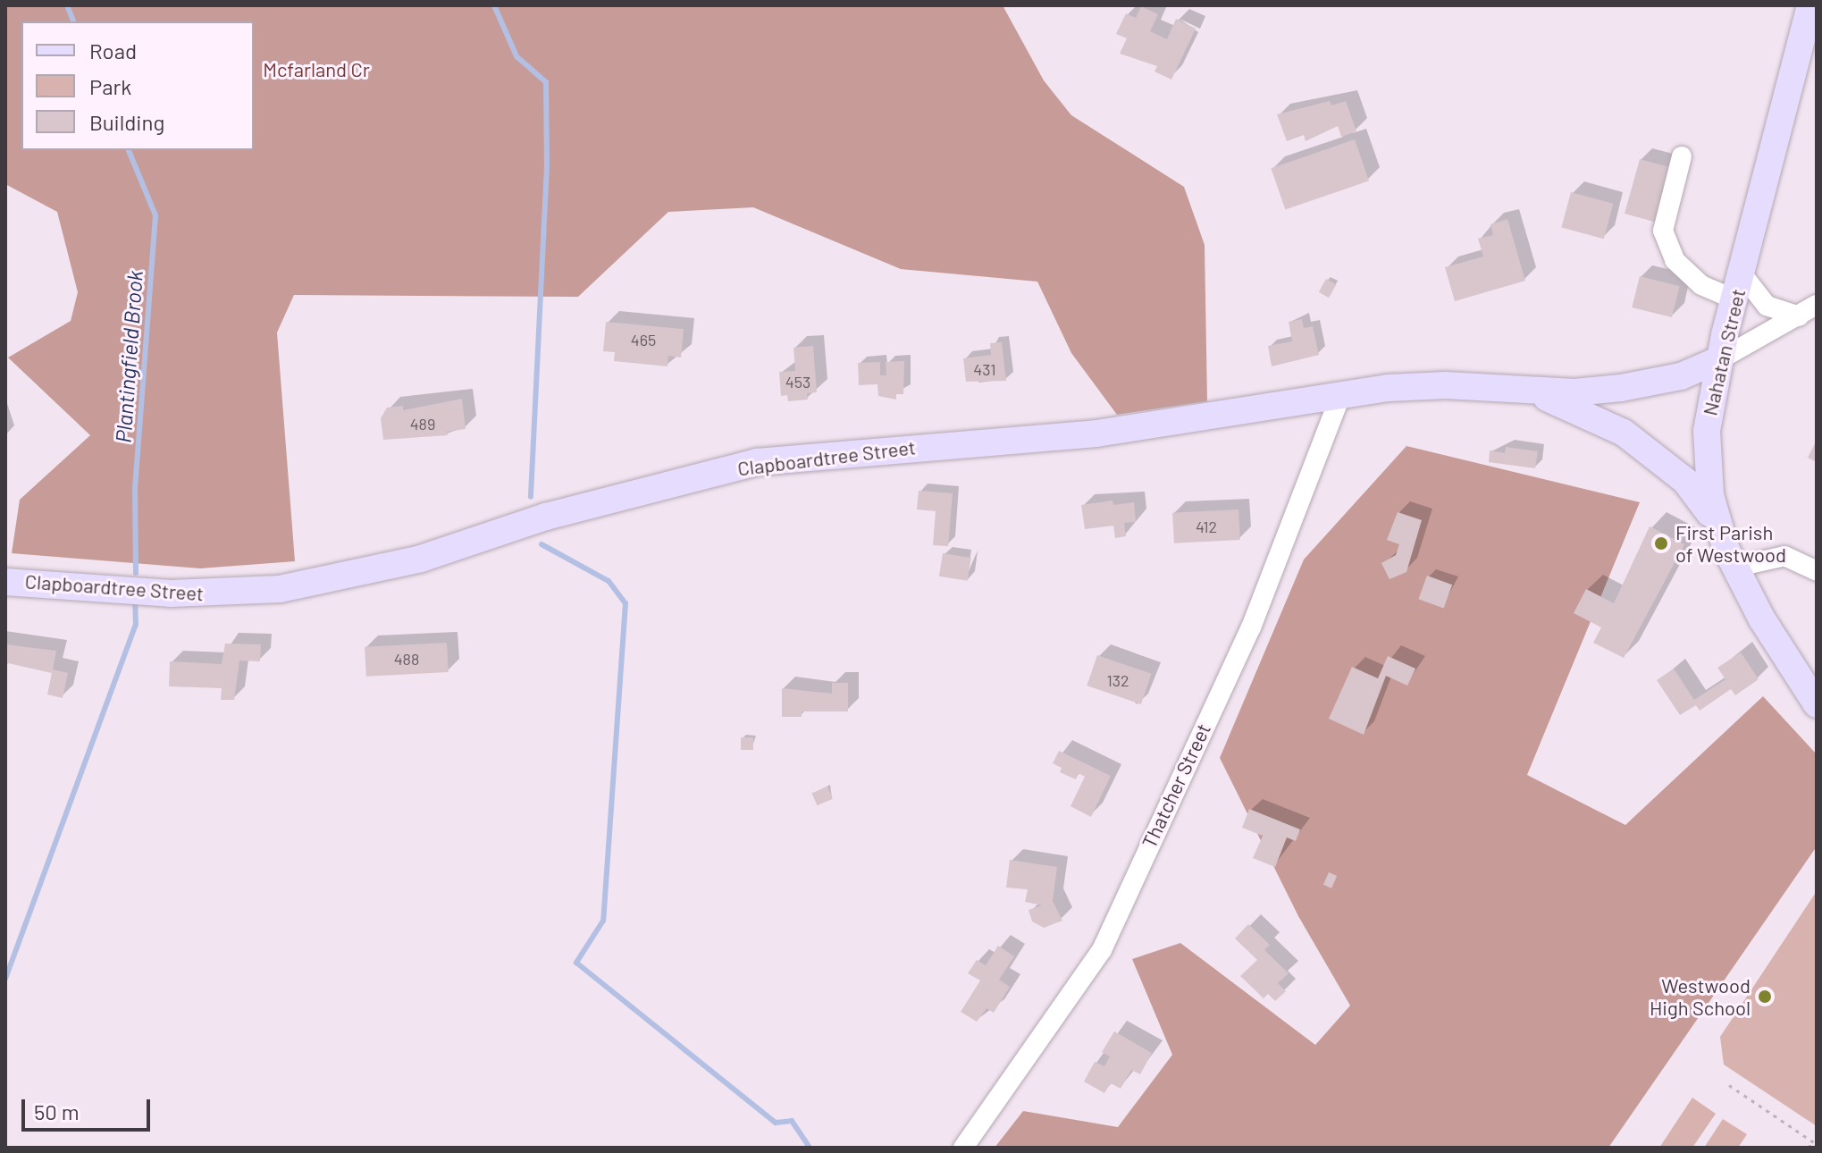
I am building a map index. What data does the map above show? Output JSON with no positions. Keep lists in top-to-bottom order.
{
  "streets": {
    "main road": ["Nahatan Street", "Clapboardtree Street"],
    "street": ["Thatcher Street"]
  },
  "crossings": [
    ["Nahatan Street", "Clapboardtree Street"],
    ["Clapboardtree Street", "Thatcher Street"]
  ],
  "water": ["Plantingfield Brook"],
  "parks": ["Mcfarland Cr"],
  "places": ["First Parish of Westwood", "Westwood High School"],
  "house_numbers": [
    "465",
    "431",
    "453",
    "489",
    "412",
    "488",
    "132"
  ],
  "legend": ["Road", "Park", "Building"],
  "scale_bar": "50 m"
}
